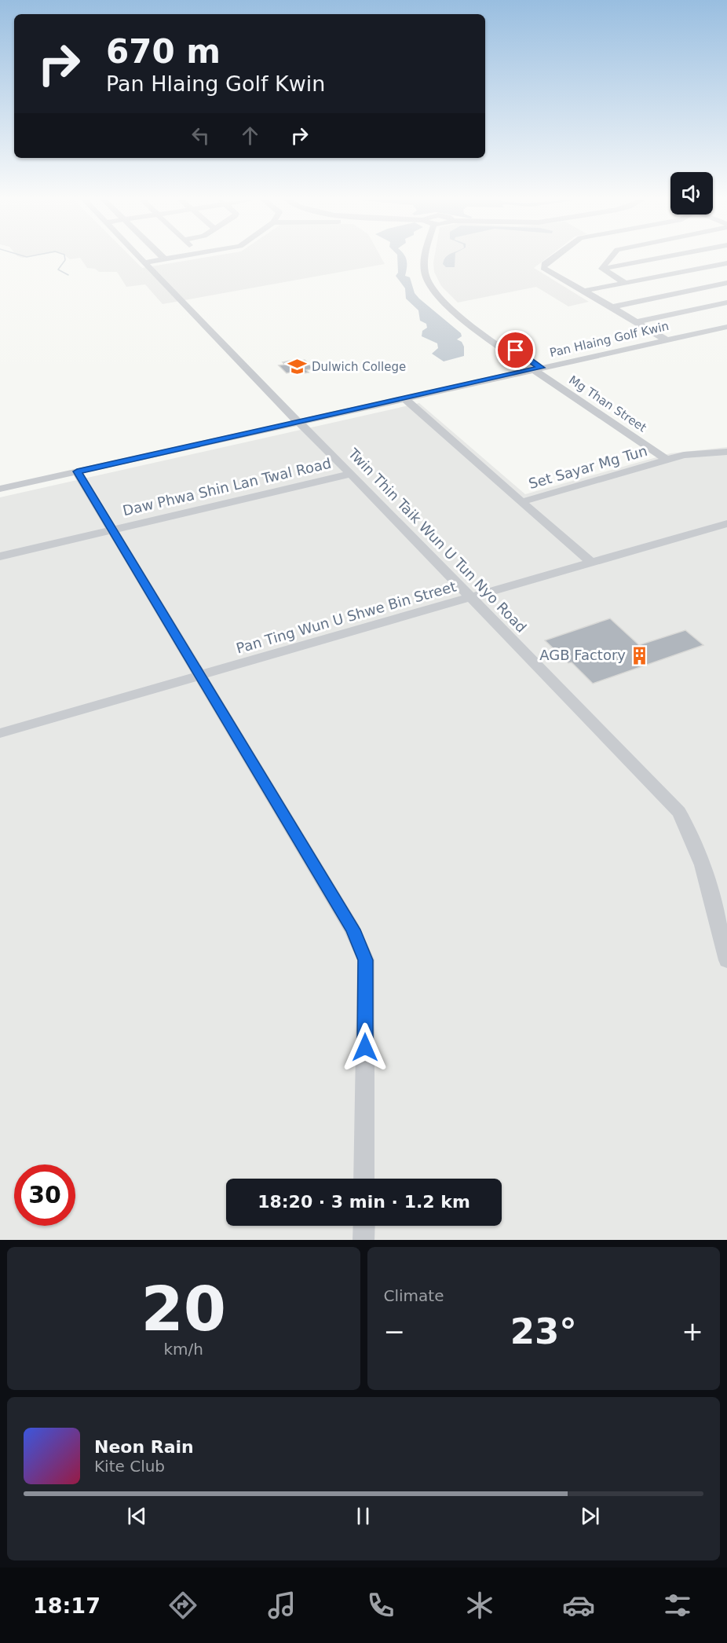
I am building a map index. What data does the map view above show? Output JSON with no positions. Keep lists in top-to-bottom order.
{
  "streets": {
    "street": [
      "Pan Hlaing Golf Kwin",
      "Mg Than Street",
      "Set Sayar Mg Tun",
      "Daw Phwa Shin Lan Twal Road",
      "Twin Thin Taik Wun U Tun Nyo Road",
      "Pan Ting Wun U Shwe Bin Street"
    ]
  },
  "crossings": [
    ["Pan Hlaing Golf Kwin", "Mg Than Street"],
    ["Pan Hlaing Golf Kwin", "Twin Thin Taik Wun U Tun Nyo Road"],
    ["Mg Than Street", "Set Sayar Mg Tun"],
    ["Set Sayar Mg Tun", "Pan Ting Wun U Shwe Bin Street"],
    ["Daw Phwa Shin Lan Twal Road", "Twin Thin Taik Wun U Tun Nyo Road"],
    ["Twin Thin Taik Wun U Tun Nyo Road", "Pan Ting Wun U Shwe Bin Street"]
  ],
  "places": {
    "school or university": ["Dulwich College"],
    "building": ["AGB Factory"]
  },
  "page": {
    "turn": ["670 m", "Pan Hlaing Golf Kwin"],
    "limit": "30",
    "trip": "18:20 · 3 min · 1.2 km",
    "tile": [
      ["20", "km/h"],
      "Climate"
    ],
    "heat": ["−", "23°", "+"],
    "song": ["Neon Rain", "Kite Club"],
    "tabs": "18:17"
  }
}
